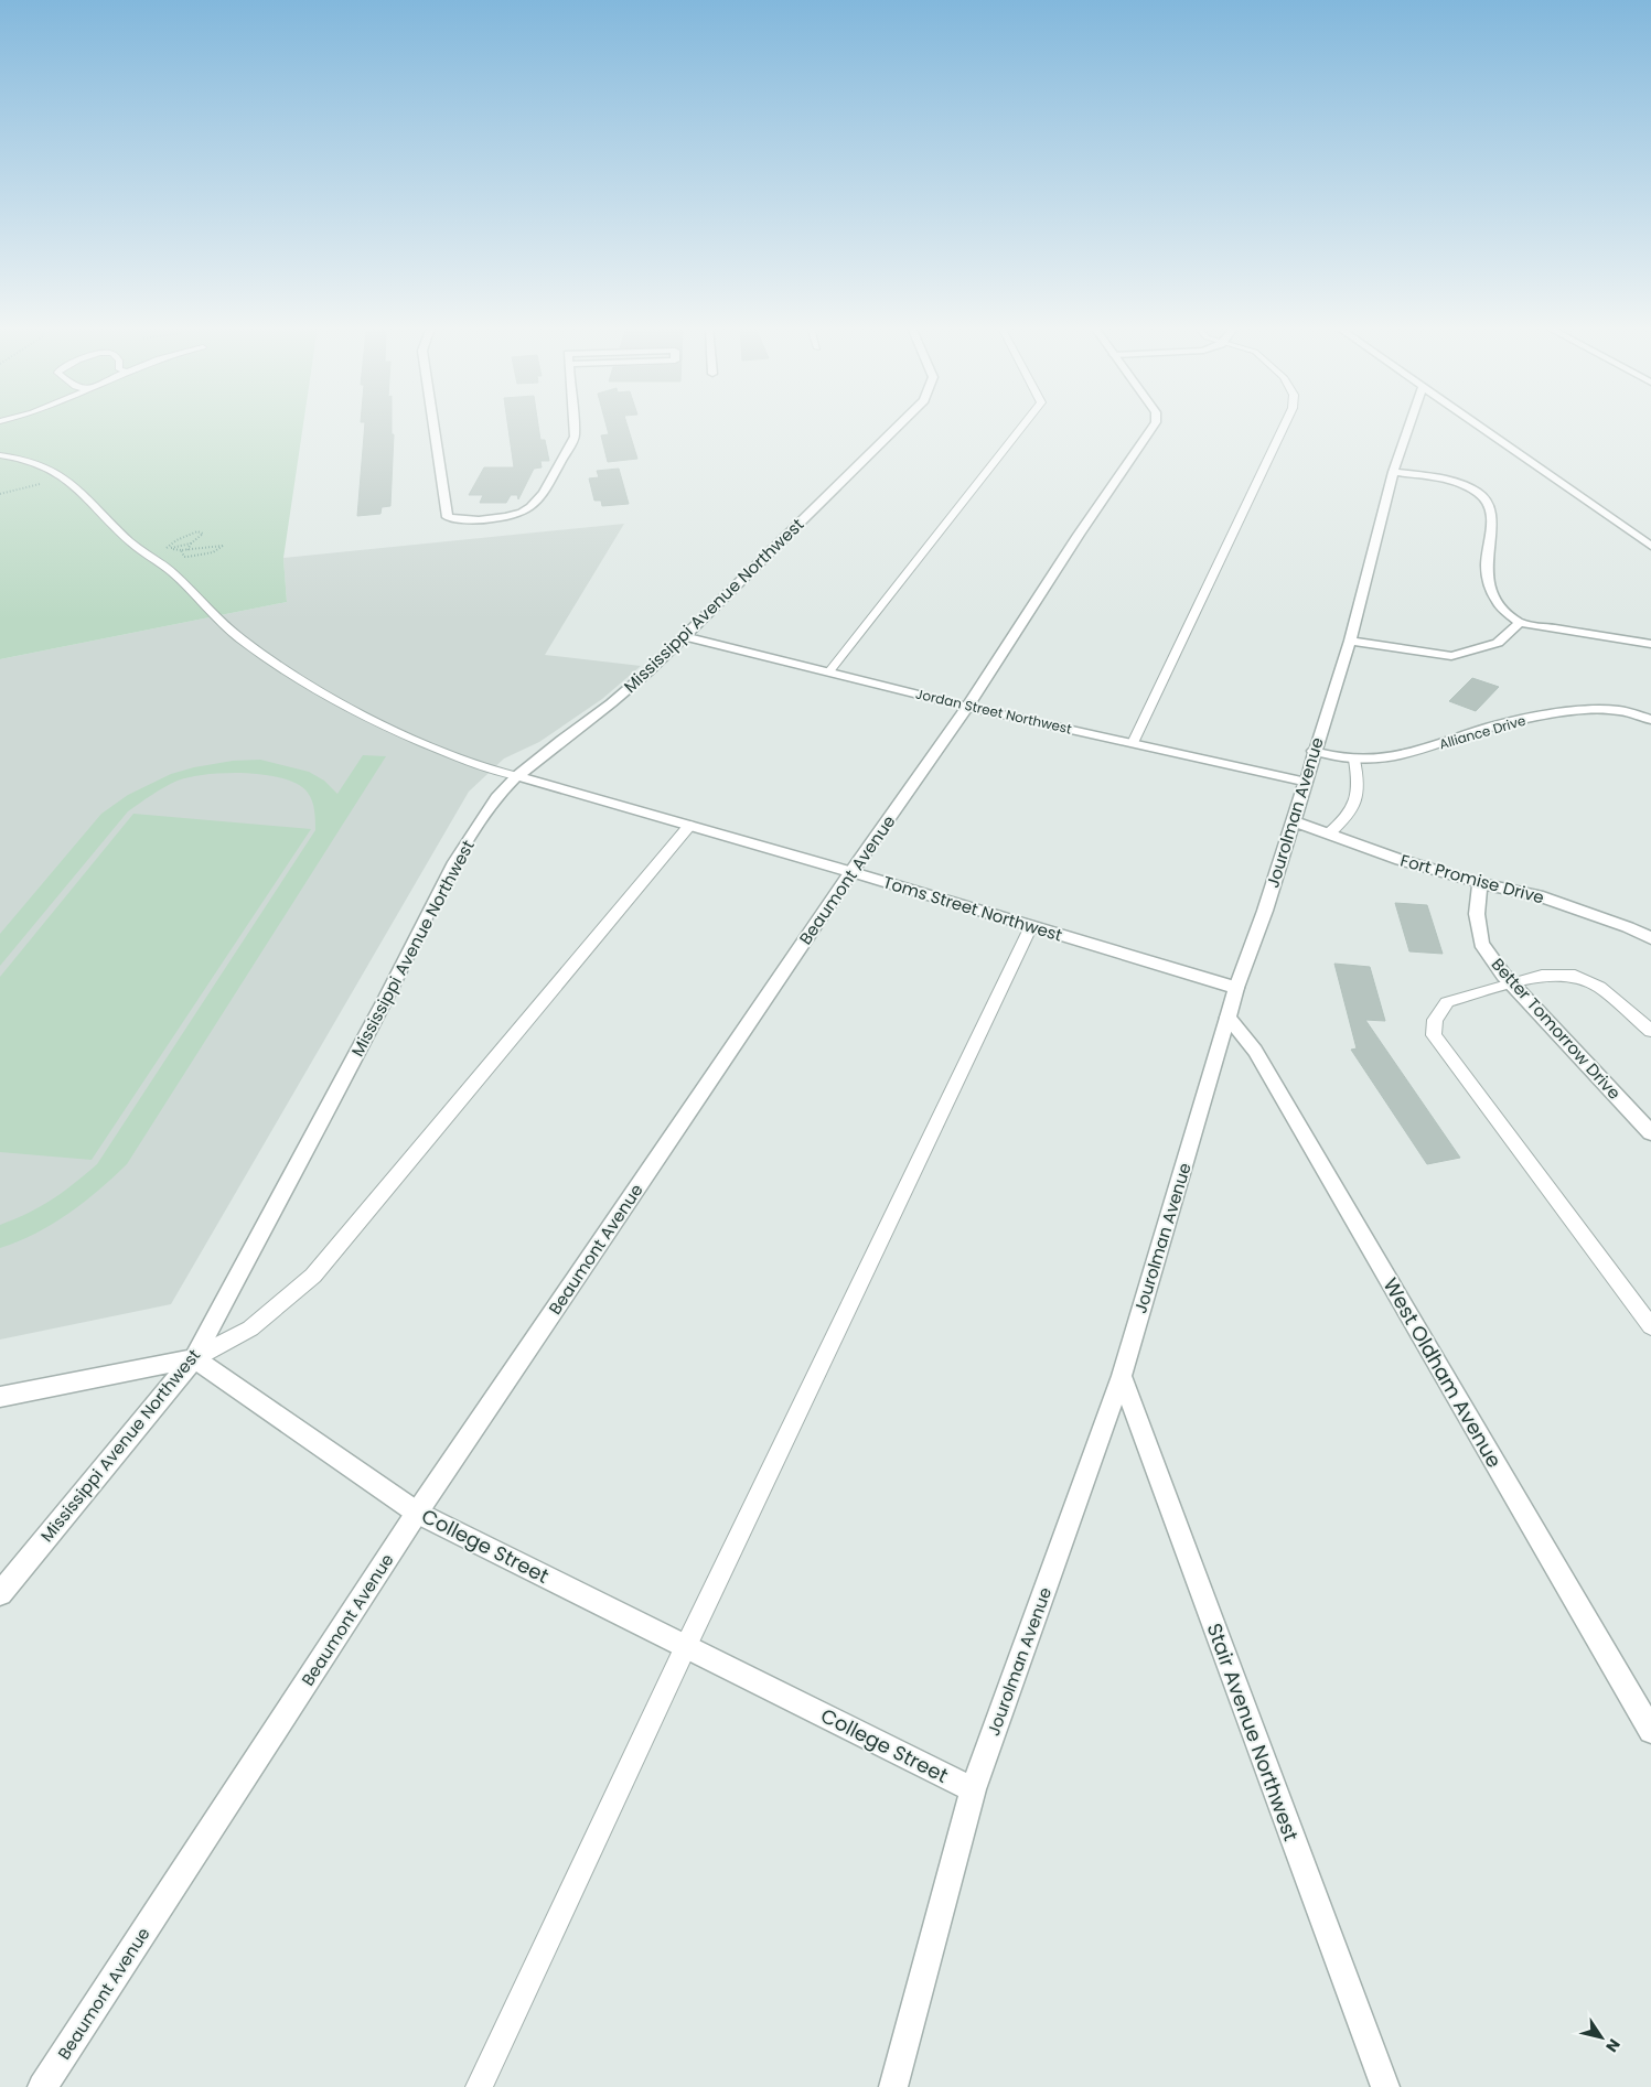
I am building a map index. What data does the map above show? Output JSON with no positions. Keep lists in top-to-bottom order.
{
  "streets": {
    "street": [
      "Mississippi Avenue Northwest",
      "Jordan Street Northwest",
      "Alliance Drive",
      "Jourolman Avenue",
      "Fort Promise Drive",
      "Beaumont Avenue",
      "Toms Street Northwest",
      "Better Tomorrow Drive",
      "West Oldham Avenue",
      "College Street",
      "Stair Avenue Northwest"
    ]
  },
  "crossings": [
    ["Mississippi Avenue Northwest", "Jordan Street Northwest"],
    ["Mississippi Avenue Northwest", "Toms Street Northwest"],
    ["Mississippi Avenue Northwest", "College Street"],
    ["Jordan Street Northwest", "Jourolman Avenue"],
    ["Jordan Street Northwest", "Beaumont Avenue"],
    ["Alliance Drive", "Jourolman Avenue"],
    ["Jourolman Avenue", "Fort Promise Drive"],
    ["Jourolman Avenue", "Toms Street Northwest"],
    ["Jourolman Avenue", "West Oldham Avenue"],
    ["Jourolman Avenue", "College Street"],
    ["Jourolman Avenue", "Stair Avenue Northwest"],
    ["Fort Promise Drive", "Better Tomorrow Drive"],
    ["Beaumont Avenue", "Toms Street Northwest"],
    ["Beaumont Avenue", "College Street"]
  ],
  "north": "bottom right"
}
